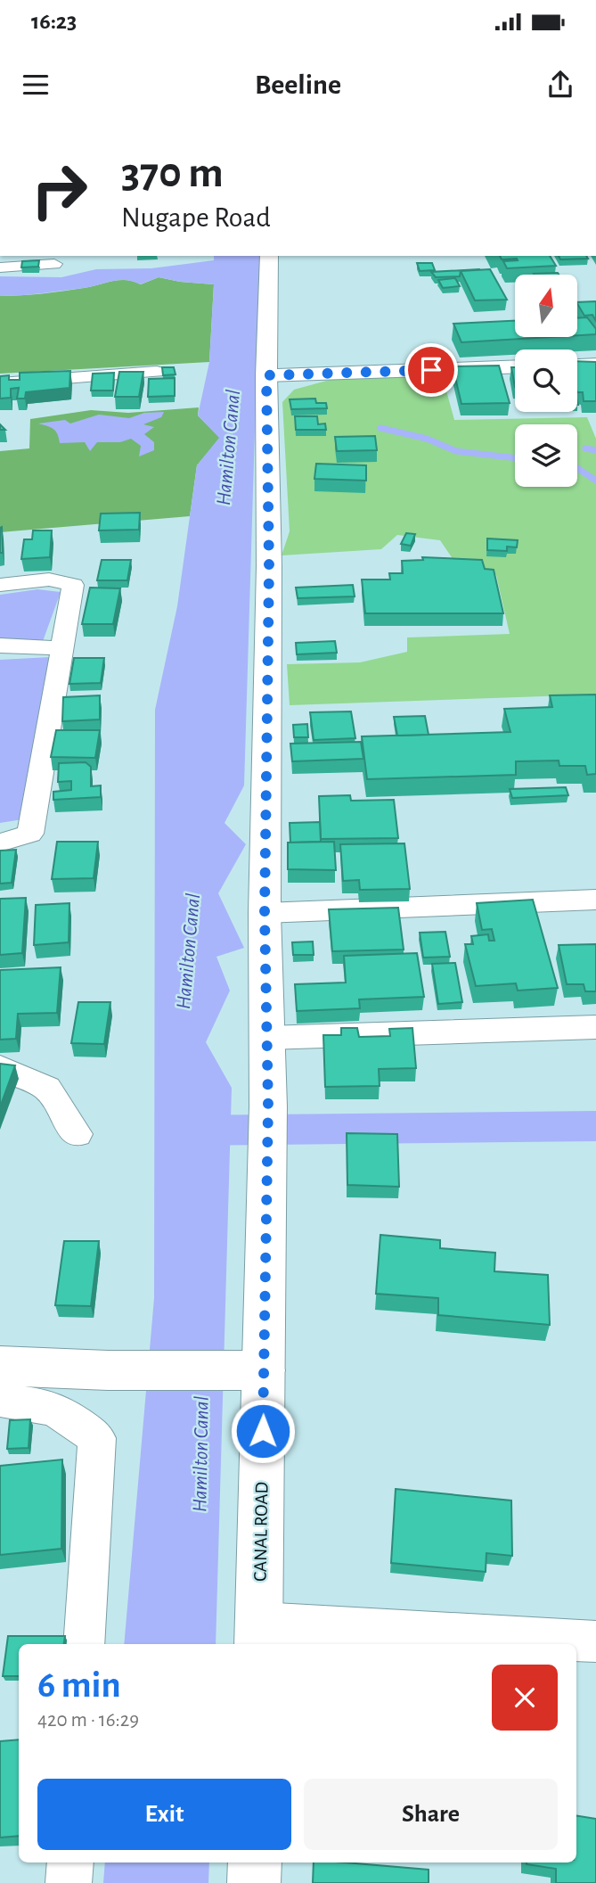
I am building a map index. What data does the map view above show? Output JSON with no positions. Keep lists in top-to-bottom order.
{
  "streets": {
    "main road": ["CANAL ROAD"]
  },
  "water": ["Hamilton Canal"],
  "north": "top",
  "page": {
    "status": "16:23",
    "header": "Beeline",
    "turn": ["370 m", "Nugape Road"],
    "heading": ["6 min", "420 m · 16:29"],
    "buttons": ["Exit", "Share"]
  }
}
